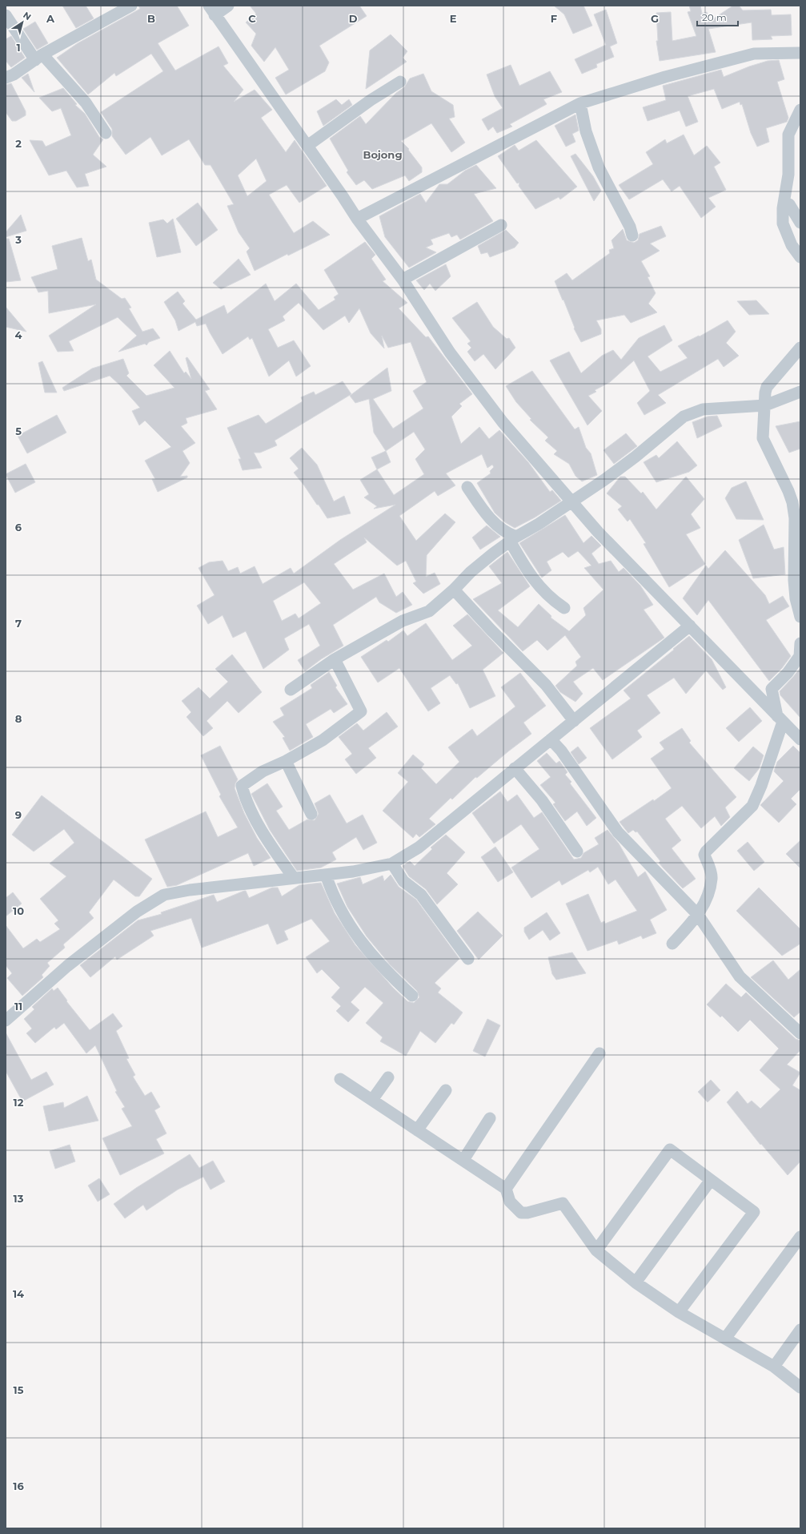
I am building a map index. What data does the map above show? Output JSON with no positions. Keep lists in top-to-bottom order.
{
  "districts": ["Bojong"],
  "scale_bar": "20 m",
  "north": "top right",
  "grid": {
    "columns": [
      "A",
      "B",
      "C",
      "D",
      "E",
      "F",
      "G"
    ],
    "rows": [
      "1",
      "2",
      "3",
      "4",
      "5",
      "6",
      "7",
      "8",
      "9",
      "10",
      "11",
      "12",
      "13",
      "14",
      "15",
      "16"
    ]
  }
}
